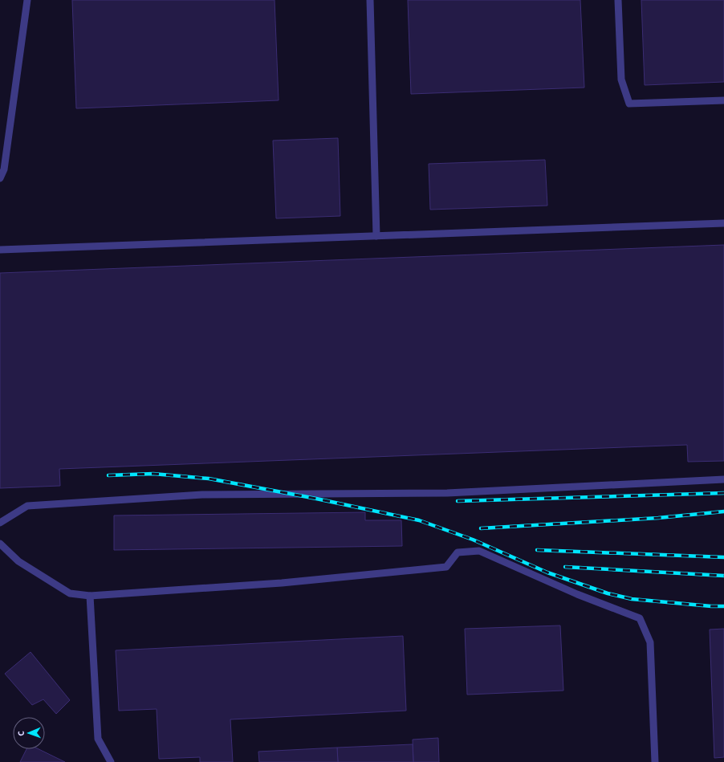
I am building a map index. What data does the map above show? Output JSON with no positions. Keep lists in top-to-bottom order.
{
  "north": "left"
}
